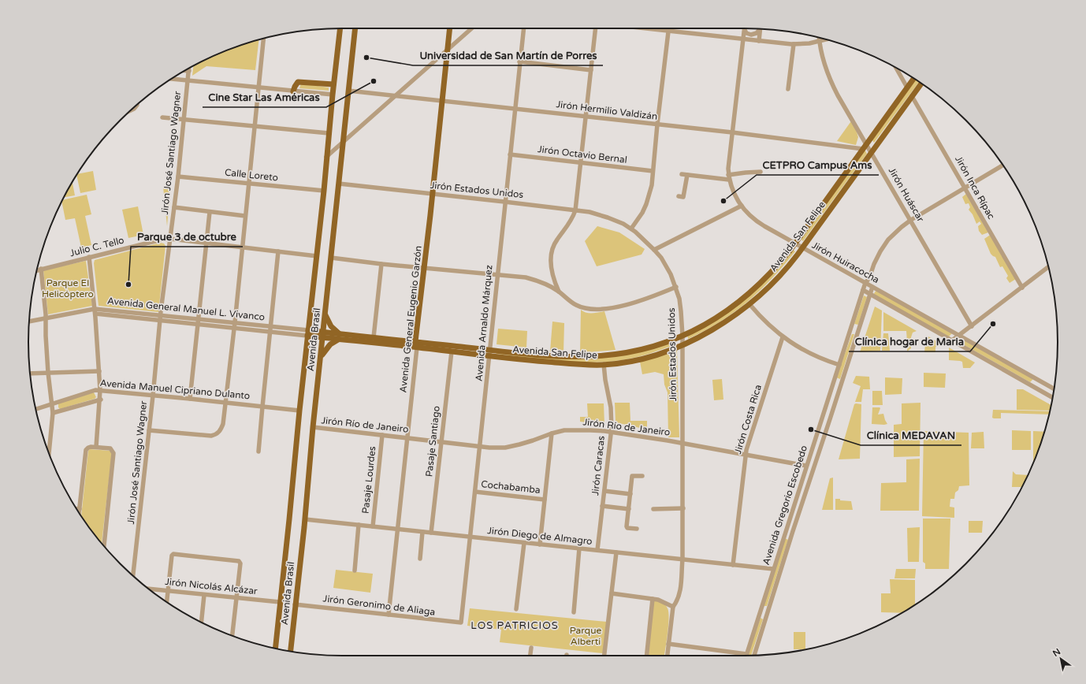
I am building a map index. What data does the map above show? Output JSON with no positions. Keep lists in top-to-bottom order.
{
  "streets": {
    "main road": ["Avenida San Felipe", "Avenida General Eugenio Garzón", "Avenida Brasil"],
    "street": [
      "Jirón Hermilio Valdizán",
      "Jirón José Santiago Wagner",
      "Jirón Octavio Bernal",
      "Calle Loreto",
      "Jirón Inca Rípac",
      "Jirón Estados Unidos",
      "Jirón Huáscar",
      "Julio C. Tello",
      "Jirón Huiracocha",
      "Avenida General Manuel L. Vivanco",
      "Avenida Arnaldo Márquez",
      "Avenida Manuel Cipriano Dulanto",
      "Jirón Costa Rica",
      "Jirón Río de Janeiro",
      "Pasaje Santiago",
      "Jirón Caracas",
      "Pasaje Lourdes",
      "Cochabamba",
      "Avenida Gregorio Escobedo",
      "Jirón Diego de Almagro",
      "Jirón Nicolás Alcázar",
      "Jirón Geronimo de Aliaga"
    ]
  },
  "crossings": [
    ["Jirón Hermilio Valdizán", "Avenida San Felipe"],
    ["Jirón Hermilio Valdizán", "Jirón Huiracocha"],
    ["Jirón Hermilio Valdizán", "Avenida General Eugenio Garzón"],
    ["Jirón Hermilio Valdizán", "Avenida Arnaldo Márquez"],
    ["Jirón Hermilio Valdizán", "Avenida Brasil"],
    ["Jirón José Santiago Wagner", "Calle Loreto"],
    ["Jirón José Santiago Wagner", "Julio C. Tello"],
    ["Jirón José Santiago Wagner", "Avenida General Manuel L. Vivanco"],
    ["Jirón José Santiago Wagner", "Avenida Manuel Cipriano Dulanto"],
    ["Jirón Octavio Bernal", "Avenida Arnaldo Márquez"],
    ["Calle Loreto", "Avenida Brasil"],
    ["Jirón Inca Rípac", "Avenida San Felipe"],
    ["Jirón Inca Rípac", "Avenida Gregorio Escobedo"],
    ["Jirón Estados Unidos", "Avenida San Felipe"],
    ["Jirón Estados Unidos", "Avenida General Eugenio Garzón"],
    ["Jirón Estados Unidos", "Avenida Arnaldo Márquez"],
    ["Jirón Estados Unidos", "Avenida Brasil"],
    ["Jirón Estados Unidos", "Jirón Río de Janeiro"],
    ["Jirón Estados Unidos", "Jirón Diego de Almagro"],
    ["Jirón Huáscar", "Avenida San Felipe"],
    ["Jirón Huáscar", "Avenida Gregorio Escobedo"],
    ["Avenida San Felipe", "Jirón Huiracocha"],
    ["Avenida San Felipe", "Avenida General Manuel L. Vivanco"],
    ["Avenida San Felipe", "Avenida General Eugenio Garzón"],
    ["Avenida San Felipe", "Avenida Arnaldo Márquez"],
    ["Avenida San Felipe", "Avenida Brasil"],
    ["Avenida San Felipe", "Pasaje Santiago"],
    ["Avenida San Felipe", "Jirón Caracas"],
    ["Julio C. Tello", "Avenida Brasil"],
    ["Jirón Huiracocha", "Avenida Gregorio Escobedo"],
    ["Avenida General Manuel L. Vivanco", "Avenida Brasil"],
    ["Avenida General Eugenio Garzón", "Jirón Río de Janeiro"],
    ["Avenida General Eugenio Garzón", "Jirón Diego de Almagro"],
    ["Avenida General Eugenio Garzón", "Jirón Geronimo de Aliaga"],
    ["Avenida Arnaldo Márquez", "Jirón Río de Janeiro"],
    ["Avenida Arnaldo Márquez", "Cochabamba"],
    ["Avenida Arnaldo Márquez", "Jirón Diego de Almagro"],
    ["Avenida Arnaldo Márquez", "Jirón Geronimo de Aliaga"],
    ["Avenida Brasil", "Avenida Manuel Cipriano Dulanto"],
    ["Avenida Brasil", "Jirón Río de Janeiro"],
    ["Avenida Brasil", "Jirón Diego de Almagro"],
    ["Avenida Brasil", "Jirón Nicolás Alcázar"],
    ["Avenida Brasil", "Jirón Geronimo de Aliaga"],
    ["Jirón Costa Rica", "Jirón Río de Janeiro"],
    ["Jirón Costa Rica", "Jirón Diego de Almagro"],
    ["Jirón Río de Janeiro", "Pasaje Santiago"],
    ["Jirón Río de Janeiro", "Jirón Caracas"],
    ["Jirón Río de Janeiro", "Pasaje Lourdes"],
    ["Jirón Río de Janeiro", "Avenida Gregorio Escobedo"],
    ["Pasaje Santiago", "Jirón Diego de Almagro"],
    ["Jirón Caracas", "Jirón Diego de Almagro"],
    ["Pasaje Lourdes", "Jirón Diego de Almagro"],
    ["Avenida Gregorio Escobedo", "Jirón Diego de Almagro"]
  ],
  "districts": ["LOS PATRICIOS"],
  "parks": ["Parque El Helicóptero", "Parque Alberti"],
  "places": [
    "Universidad de San Martín de Porres",
    "Cine Star Las Américas",
    "CETPRO Campus Ams",
    "Parque 3 de octubre",
    "Clínica hogar de Maria",
    "Clínica MEDAVAN"
  ],
  "north": "top left"
}
